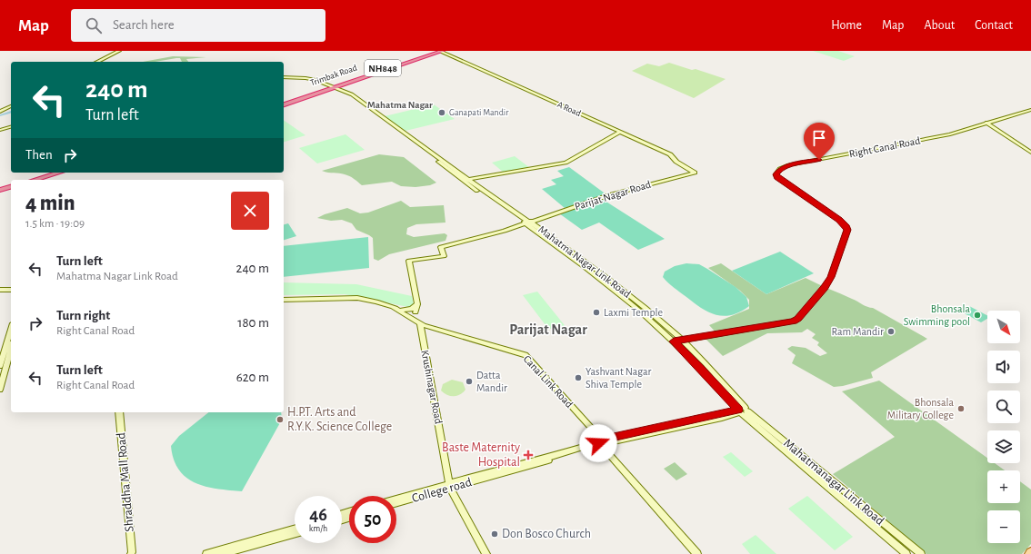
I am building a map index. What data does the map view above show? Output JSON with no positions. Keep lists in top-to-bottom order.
{
  "streets": {
    "highway": ["NH848", "Trimbak Road"],
    "street": [
      "A Road",
      "Right Canal Road",
      "Parijat Nagar Road",
      "Mahatma Nagar Link Road",
      "Canal Link Road",
      "Krushinagar Road",
      "Shraddha Mall Road",
      "Mahatmanagar Link Road",
      "College road"
    ]
  },
  "crossings": [
    ["Trimbak Road", "A Road"],
    ["Trimbak Road", "Mahatma Nagar Link Road"],
    ["A Road", "Parijat Nagar Road"],
    ["Right Canal Road", "Mahatma Nagar Link Road"],
    ["Parijat Nagar Road", "Mahatma Nagar Link Road"],
    ["Parijat Nagar Road", "Canal Link Road"],
    ["Parijat Nagar Road", "Krushinagar Road"],
    ["Mahatma Nagar Link Road", "Mahatmanagar Link Road"],
    ["Canal Link Road", "Krushinagar Road"],
    ["Canal Link Road", "College road"],
    ["Krushinagar Road", "College road"]
  ],
  "districts": ["Mahatma Nagar", "Parijat Nagar"],
  "places": {
    "other": [
      "Ganapati Mandir",
      "Laxmi Temple",
      "Bhonsala Swimming pool",
      "Ram Mandir",
      "Yashvant Nagar Shiva Temple",
      "Datta Mandir",
      "Bhonsala Military College",
      "H.P.T. Arts and R.Y.K. Science College",
      "Don Bosco Church"
    ],
    "health": ["Baste Maternity Hospital"]
  },
  "north": "bottom right",
  "page": {
    "header": "Map",
    "search": "Search here",
    "nav": [
      "Home",
      "Map",
      "About",
      "Contact"
    ],
    "turn": ["240 m", "Turn left"],
    "then": "Then",
    "heading": ["4 min", "1.5 km · 19:09"],
    "list": [
      {
        "name": "Turn left",
        "note": "Mahatma Nagar Link Road",
        "value": "240 m"
      },
      {
        "name": "Turn right",
        "note": "Right Canal Road",
        "value": "180 m"
      },
      {
        "name": "Turn left",
        "note": "Right Canal Road",
        "value": "620 m"
      }
    ],
    "map_buttons": ["+", "−"],
    "speed": "46 km/h",
    "limit": "50"
  }
}
